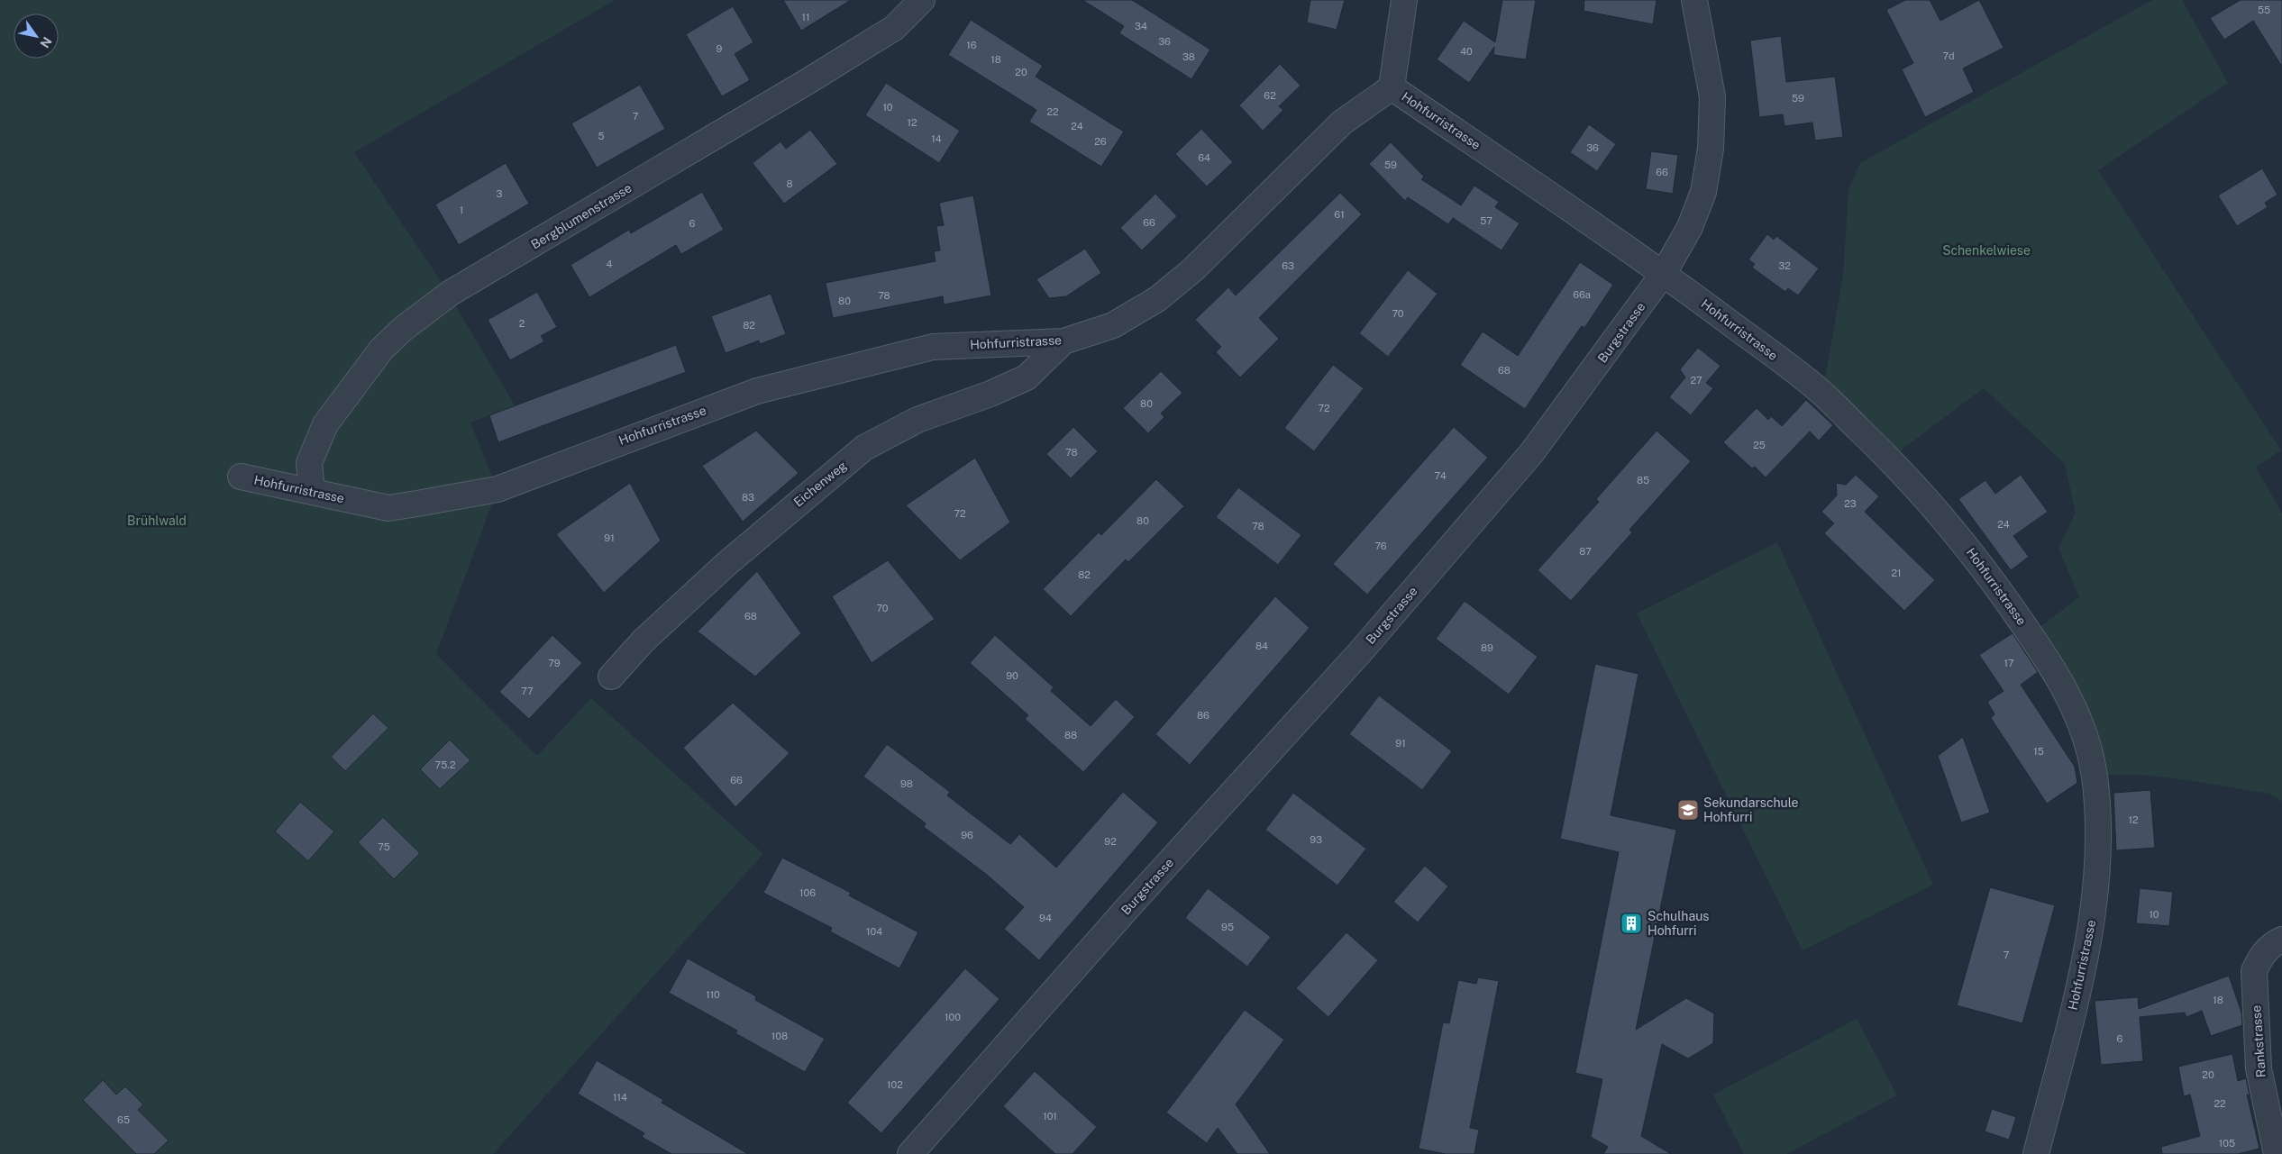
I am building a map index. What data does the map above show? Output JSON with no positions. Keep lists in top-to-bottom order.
{
  "streets": {
    "street": [
      "Hohfurristrasse",
      "Bergblumenstrasse",
      "Burgstrasse",
      "Eichenweg",
      "Rankstrasse"
    ]
  },
  "crossings": [
    ["Hohfurristrasse", "Bergblumenstrasse"],
    ["Hohfurristrasse", "Burgstrasse"],
    ["Hohfurristrasse", "Eichenweg"]
  ],
  "parks": ["Schenkelwiese", "Brühlwald"],
  "places": {
    "school or university": ["Sekundarschule Hohfurri"],
    "building": ["Schulhaus Hohfurri"]
  },
  "house_numbers": [
    "55",
    "11",
    "34",
    "36",
    "16",
    "9",
    "40",
    "7d",
    "38",
    "18",
    "20",
    "62",
    "59",
    "10",
    "22",
    "7",
    "12",
    "24",
    "5",
    "14",
    "26",
    "36",
    "64",
    "59",
    "66",
    "8",
    "3",
    "1",
    "61",
    "57",
    "66",
    "6",
    "4",
    "63",
    "32",
    "66a",
    "78",
    "80",
    "70",
    "2",
    "82",
    "68",
    "27",
    "80",
    "72",
    "25",
    "78",
    "74",
    "85",
    "83",
    "23",
    "72",
    "80",
    "24",
    "78",
    "91",
    "76",
    "87",
    "21",
    "82",
    "70",
    "68",
    "84",
    "89",
    "79",
    "17",
    "90",
    "77",
    "86",
    "88",
    "91",
    "15",
    "75.2",
    "66",
    "98",
    "12",
    "96",
    "93",
    "92",
    "75",
    "106",
    "10",
    "94",
    "95",
    "104",
    "7",
    "110",
    "18",
    "100",
    "108",
    "6",
    "20",
    "102",
    "114",
    "22",
    "101",
    "65",
    "105"
  ],
  "north": "bottom right"
}
